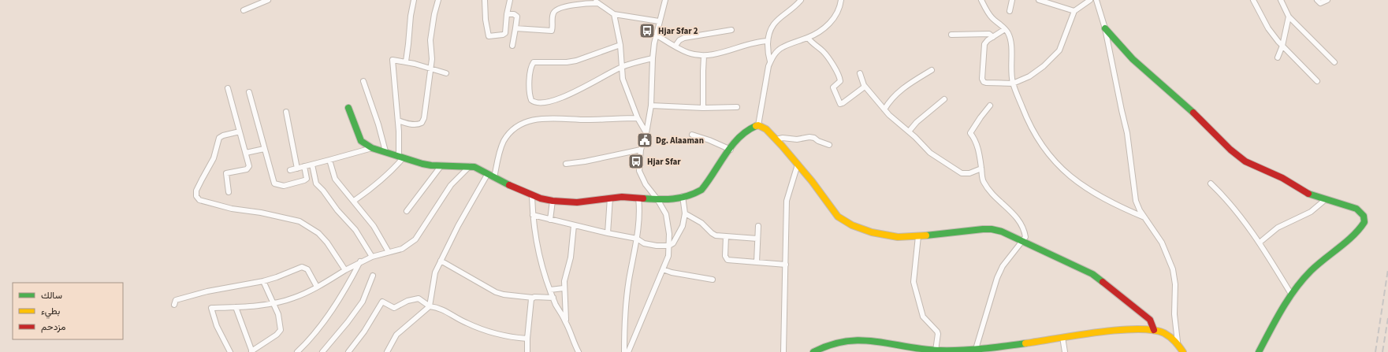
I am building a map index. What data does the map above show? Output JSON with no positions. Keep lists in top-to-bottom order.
{
  "places": {
    "bus stop": ["Hjar Sfar 2", "Hjar Sfar"],
    "public building": ["Dg. Alaaman"]
  },
  "legend": ["سالك", "بطيء", "مزدحم"]
}
